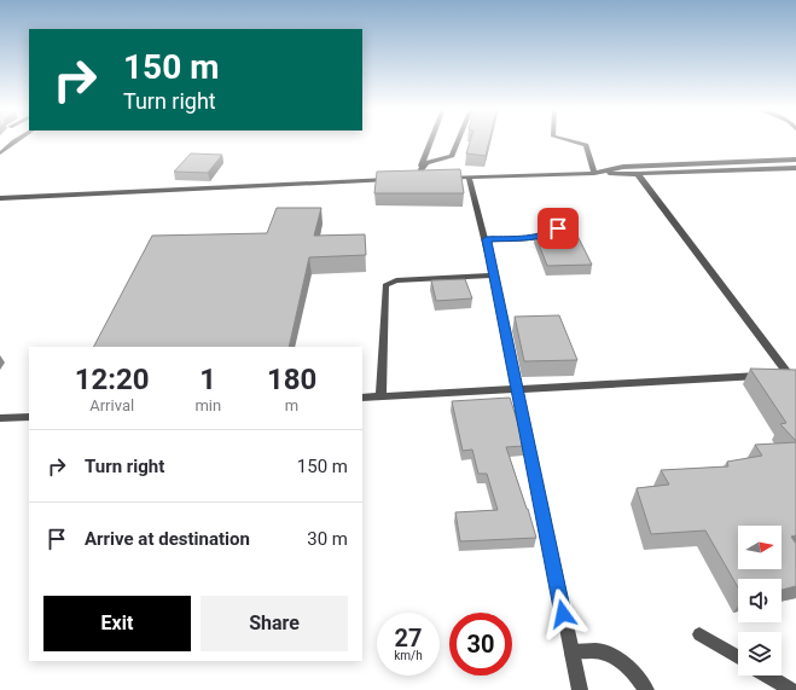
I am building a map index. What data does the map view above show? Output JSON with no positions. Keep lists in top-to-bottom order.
{
  "north": "right",
  "page": {
    "turn": ["150 m", "Turn right"],
    "eta": [
      "12:20",
      "Arrival",
      "1",
      "min",
      "180",
      "m"
    ],
    "list": [
      {
        "name": "Turn right",
        "value": "150 m"
      },
      {
        "name": "Arrive at destination",
        "value": "30 m"
      }
    ],
    "buttons": ["Exit", "Share"],
    "speed": "27 km/h",
    "limit": "30"
  }
}
